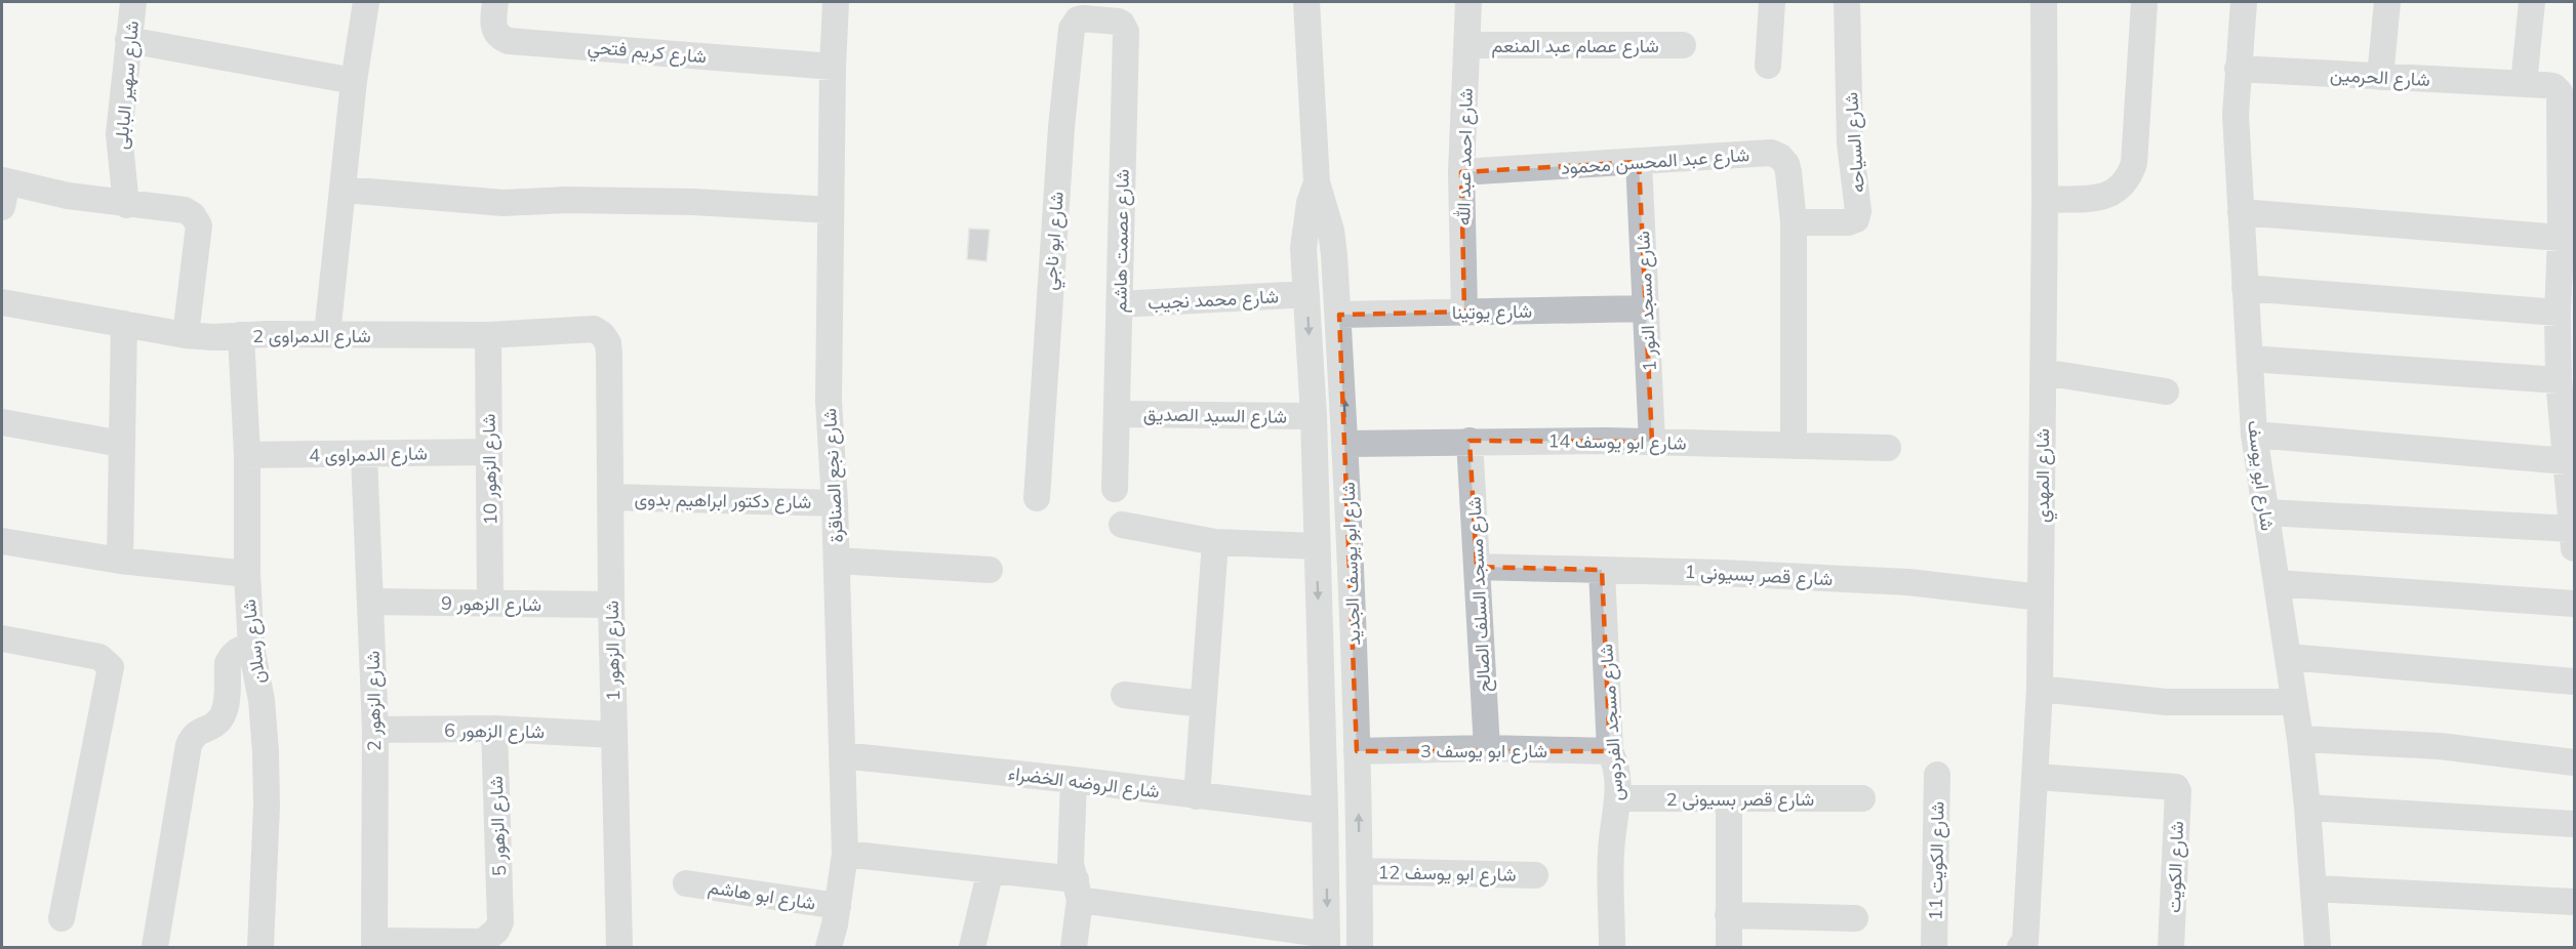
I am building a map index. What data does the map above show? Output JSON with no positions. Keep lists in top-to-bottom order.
{
  "streets": {
    "street": [
      "شارع عصام عبد المنعم",
      "شارع كريم فتحي",
      "شارع الحرمين",
      "شارع سهير البابلى",
      "شارع السياحه",
      "شارع احمد عبد الله",
      "شارع عبد المحسن محمود",
      "شارع ابو ناجي",
      "شارع عصمت هاشم",
      "شارع محمد نجيب",
      "شارع مسجد النور 1",
      "شارع يوتينا",
      "شارع الدمراوى 2",
      "شارع السيد الصديق",
      "شارع ابو يوسف 14",
      "شارع الدمراوى 4",
      "شارع الزهور 10",
      "شارع نجع الصناقرة",
      "شارع المهدي",
      "شارع ابو يوسف",
      "شارع دكتور ابراهيم بدوى",
      "شارع ابو يوسف الجديد",
      "شارع قصر بسيونى 1",
      "شارع مسجد السلف الصالح",
      "شارع الزهور 9",
      "شارع رسلان",
      "شارع الزهور 1",
      "شارع الزهور 2",
      "شارع مسجد الفردوس",
      "شارع الزهور 6",
      "شارع ابو يوسف 3",
      "شارع الروضه الخضراء",
      "شارع قصر بسيونى 2",
      "شارع الزهور 5",
      "شارع الكويت 11",
      "شارع الكويت",
      "شارع ابو يوسف 12",
      "شارع ابو هاشم"
    ]
  },
  "crossings": [
    ["شارع عصام عبد المنعم", "شارع احمد عبد الله"],
    ["شارع كريم فتحي", "شارع نجع الصناقرة"],
    ["شارع الحرمين", "شارع ابو يوسف"],
    ["شارع السياحه", "شارع عبد المحسن محمود"],
    ["شارع احمد عبد الله", "شارع عبد المحسن محمود"],
    ["شارع احمد عبد الله", "شارع يوتينا"],
    ["شارع عبد المحسن محمود", "شارع مسجد النور 1"],
    ["شارع ابو ناجي", "شارع عصمت هاشم"],
    ["شارع عصمت هاشم", "شارع محمد نجيب"],
    ["شارع عصمت هاشم", "شارع السيد الصديق"],
    ["شارع محمد نجيب", "شارع ابو يوسف الجديد"],
    ["شارع مسجد النور 1", "شارع يوتينا"],
    ["شارع مسجد النور 1", "شارع ابو يوسف 14"],
    ["شارع يوتينا", "شارع ابو يوسف الجديد"],
    ["شارع الدمراوى 2", "شارع الزهور 10"],
    ["شارع الدمراوى 2", "شارع رسلان"],
    ["شارع الدمراوى 2", "شارع الزهور 1"],
    ["شارع السيد الصديق", "شارع ابو يوسف الجديد"],
    ["شارع ابو يوسف 14", "شارع ابو يوسف الجديد"],
    ["شارع ابو يوسف 14", "شارع مسجد السلف الصالح"],
    ["شارع الدمراوى 4", "شارع الزهور 10"],
    ["شارع الدمراوى 4", "شارع رسلان"],
    ["شارع الدمراوى 4", "شارع الزهور 2"],
    ["شارع الزهور 10", "شارع الزهور 9"],
    ["شارع نجع الصناقرة", "شارع دكتور ابراهيم بدوى"],
    ["شارع نجع الصناقرة", "شارع الروضه الخضراء"],
    ["شارع نجع الصناقرة", "شارع ابو هاشم"],
    ["شارع المهدي", "شارع قصر بسيونى 1"],
    ["شارع المهدي", "شارع الكويت"],
    ["شارع دكتور ابراهيم بدوى", "شارع الزهور 1"],
    ["شارع ابو يوسف الجديد", "شارع ابو يوسف 3"],
    ["شارع ابو يوسف الجديد", "شارع الروضه الخضراء"],
    ["شارع ابو يوسف الجديد", "شارع ابو يوسف 12"],
    ["شارع قصر بسيونى 1", "شارع مسجد السلف الصالح"],
    ["شارع قصر بسيونى 1", "شارع مسجد الفردوس"],
    ["شارع مسجد السلف الصالح", "شارع ابو يوسف 3"],
    ["شارع الزهور 9", "شارع الزهور 1"],
    ["شارع الزهور 9", "شارع الزهور 2"],
    ["شارع الزهور 1", "شارع الزهور 6"],
    ["شارع الزهور 2", "شارع الزهور 6"],
    ["شارع الزهور 2", "شارع الزهور 5"],
    ["شارع مسجد الفردوس", "شارع ابو يوسف 3"],
    ["شارع مسجد الفردوس", "شارع قصر بسيونى 2"],
    ["شارع الزهور 6", "شارع الزهور 5"]
  ]
}
